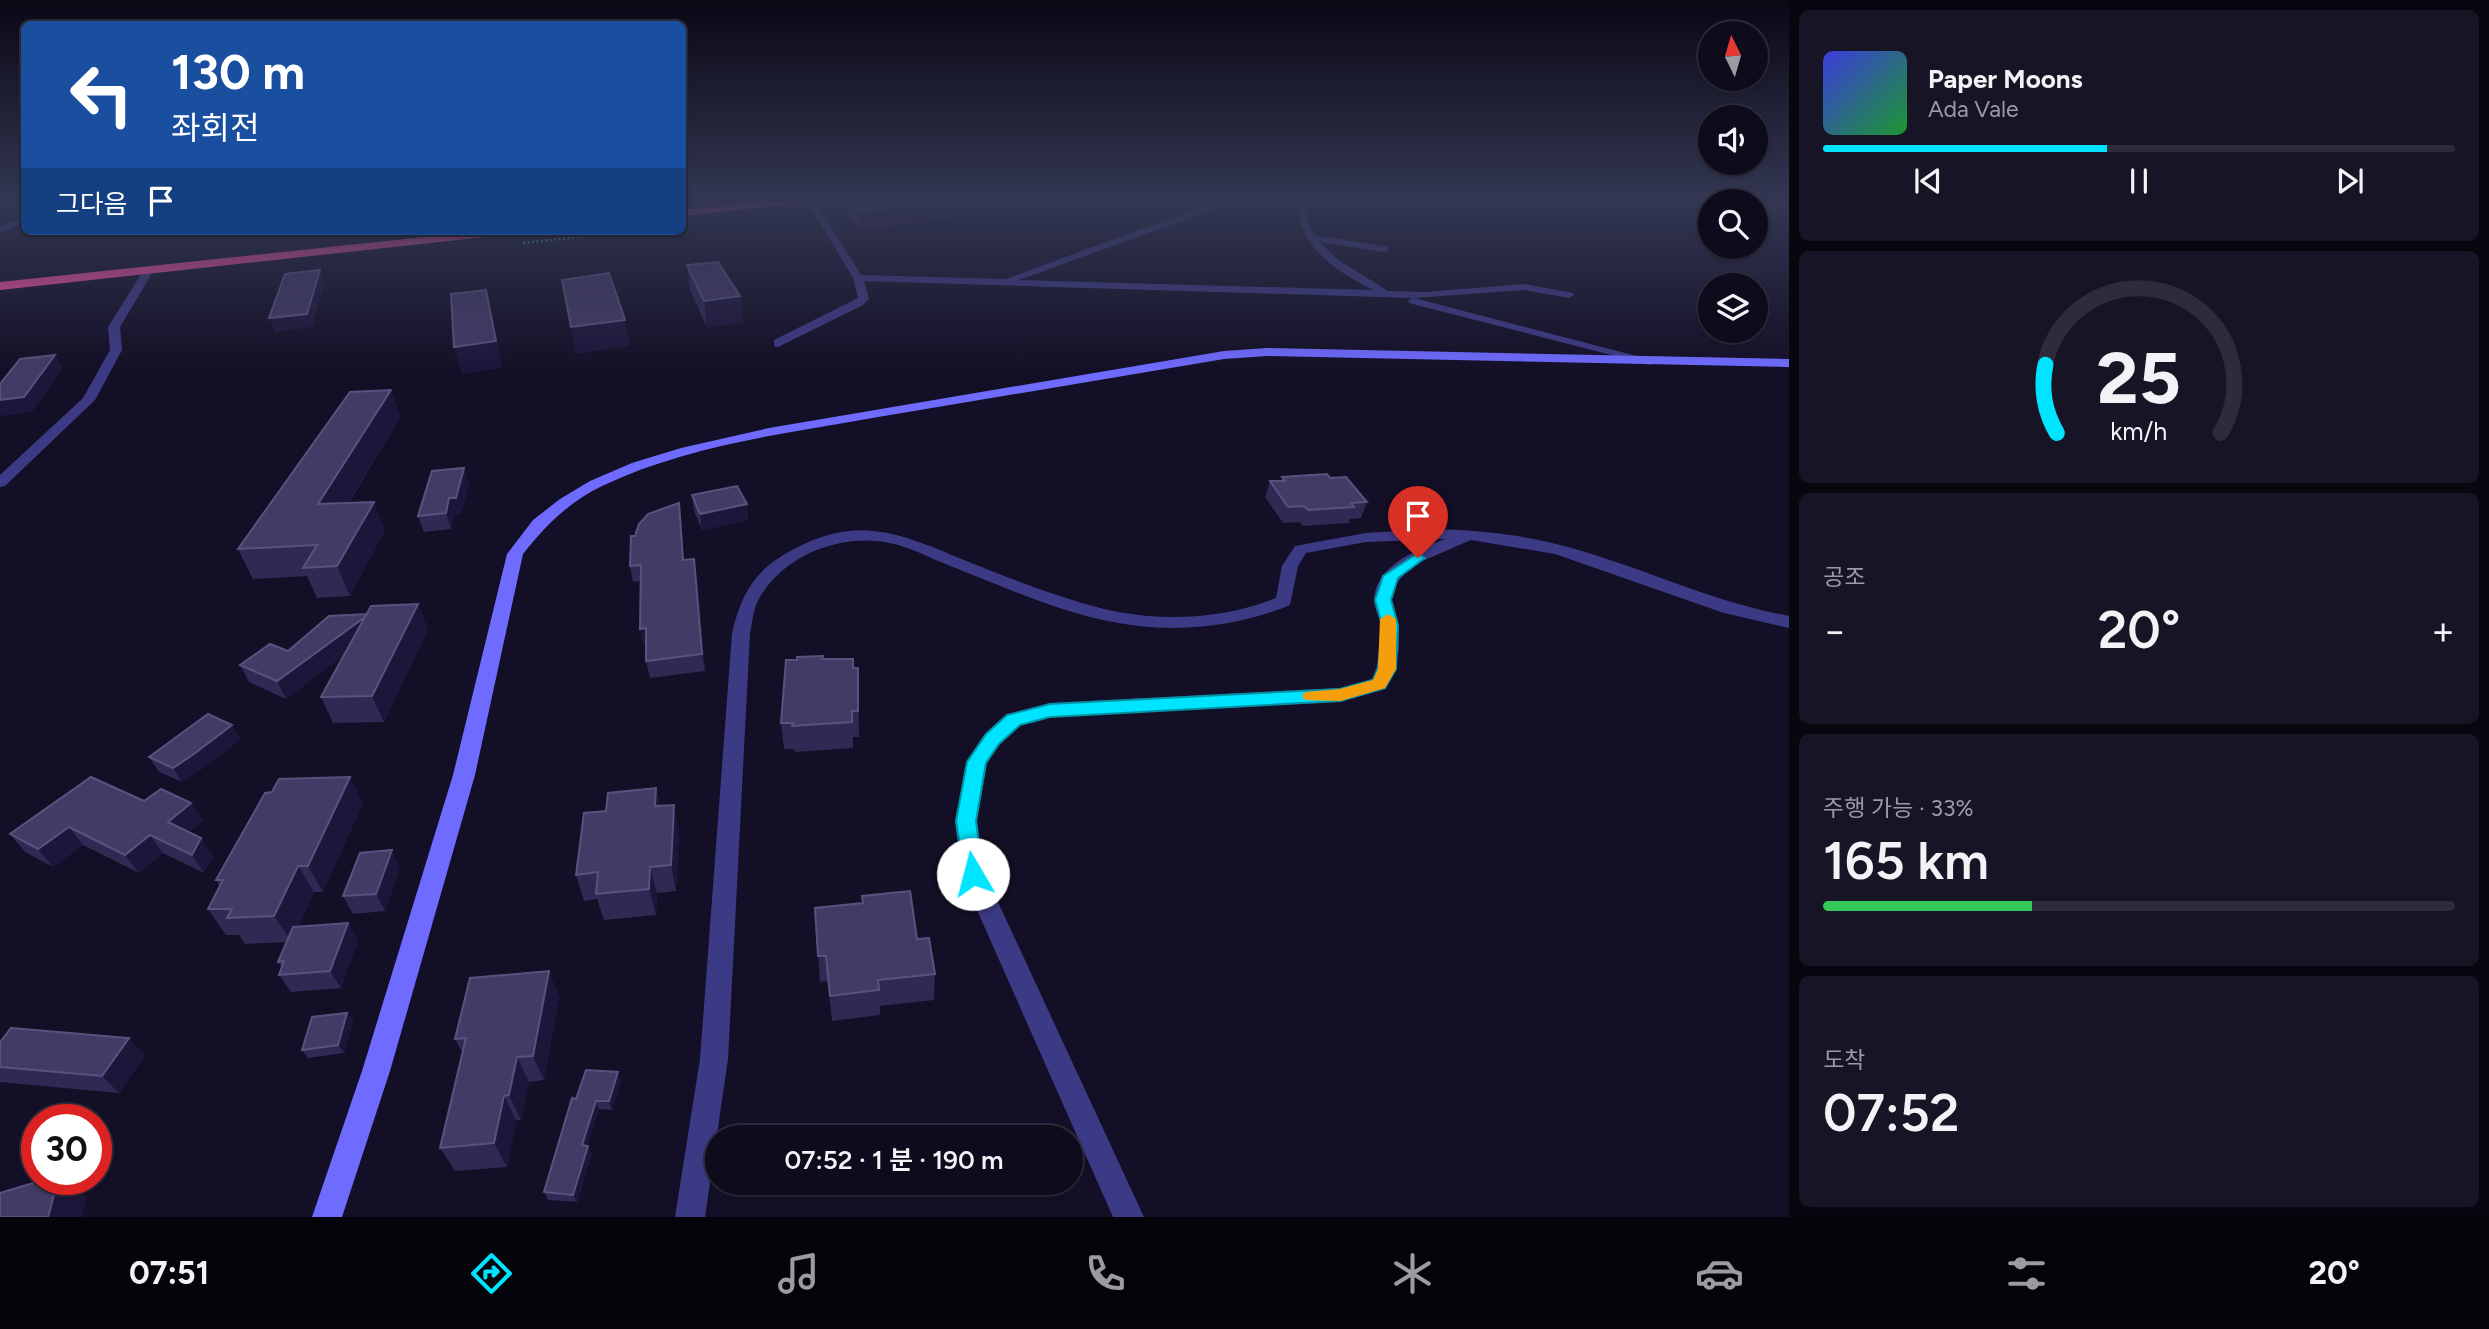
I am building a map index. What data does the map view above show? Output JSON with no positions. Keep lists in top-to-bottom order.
{
  "north": "top",
  "page": {
    "turn": ["130 m", "좌회전"],
    "song": ["Paper Moons", "Ada Vale"],
    "then": "그다음",
    "tile": [
      "공조",
      ["주행 가능 · 33%", "165 km"],
      ["도착", "07:52"]
    ],
    "heat": ["−", "20°", "+"],
    "limit": "30",
    "trip": "07:52 · 1 분 · 190 m",
    "tabs": ["07:51", "20°"],
    "gauge": ["25", "km/h"]
  }
}
